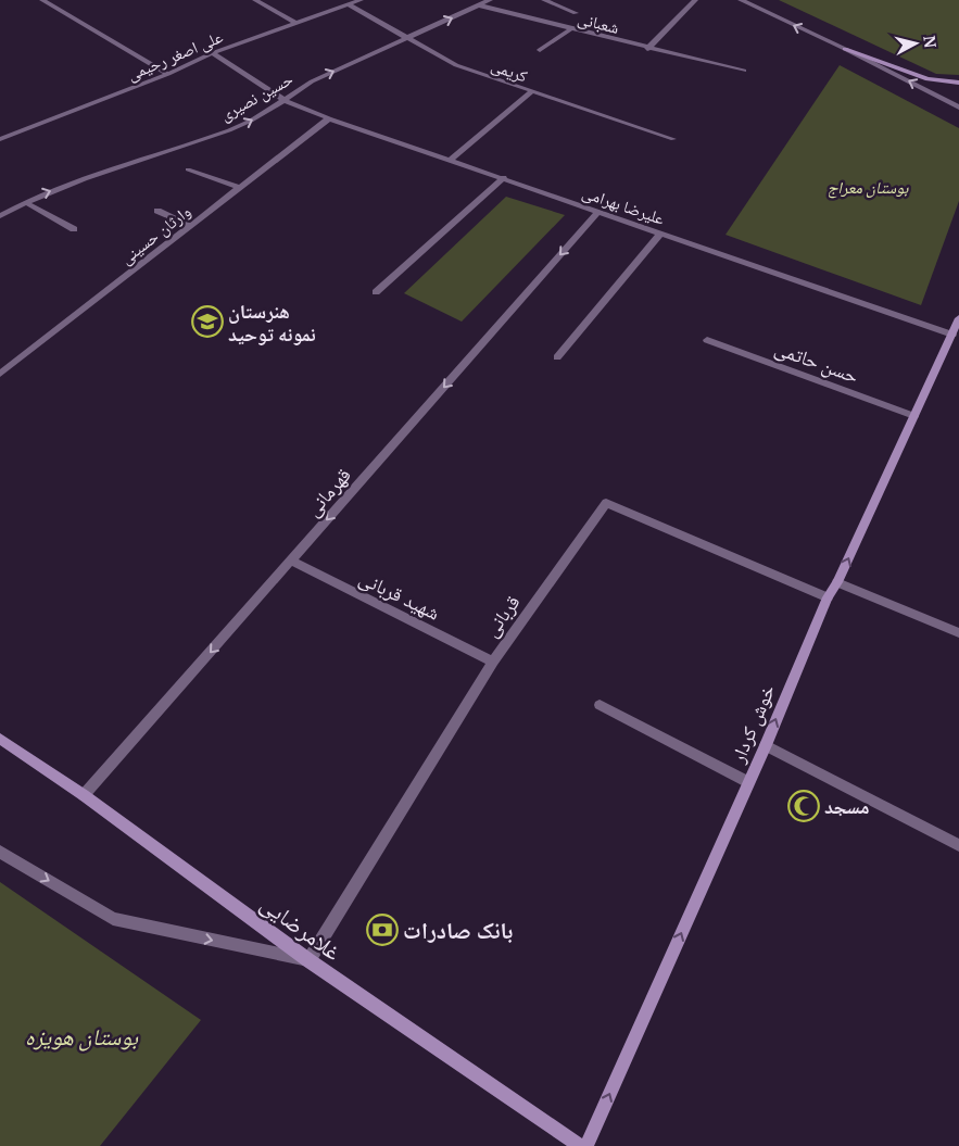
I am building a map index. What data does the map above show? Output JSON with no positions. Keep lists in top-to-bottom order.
{
  "streets": {
    "street": [
      "شعبانی",
      "علی اصغر رحیمی",
      "کریمی",
      "حسین نصیری",
      "علیرضا بهرامی",
      "وارثان حسینی",
      "حسن حاتمی",
      "قهرمانی",
      "شهید قربانی",
      "قربانی",
      "خوش کردار",
      "غلامرضایی"
    ]
  },
  "crossings": [
    ["شعبانی", "حسین نصیری"],
    ["علی اصغر رحیمی", "کریمی"],
    ["علی اصغر رحیمی", "علیرضا بهرامی"],
    ["کریمی", "حسین نصیری"],
    ["حسین نصیری", "علیرضا بهرامی"],
    ["علیرضا بهرامی", "وارثان حسینی"],
    ["علیرضا بهرامی", "قهرمانی"],
    ["علیرضا بهرامی", "خوش کردار"],
    ["حسن حاتمی", "خوش کردار"],
    ["قهرمانی", "شهید قربانی"],
    ["قهرمانی", "غلامرضایی"],
    ["شهید قربانی", "قربانی"],
    ["قربانی", "خوش کردار"],
    ["قربانی", "غلامرضایی"]
  ],
  "one_way": ["حسین نصیری", "قهرمانی", "خوش کردار"],
  "parks": ["بوستان معراج", "بوستان هویزه"],
  "places": {
    "school or university": ["هنرستان نمونه توحید"],
    "mosque": ["مسجد"],
    "bank": ["بانک صادرات"]
  },
  "north": "right"
}
